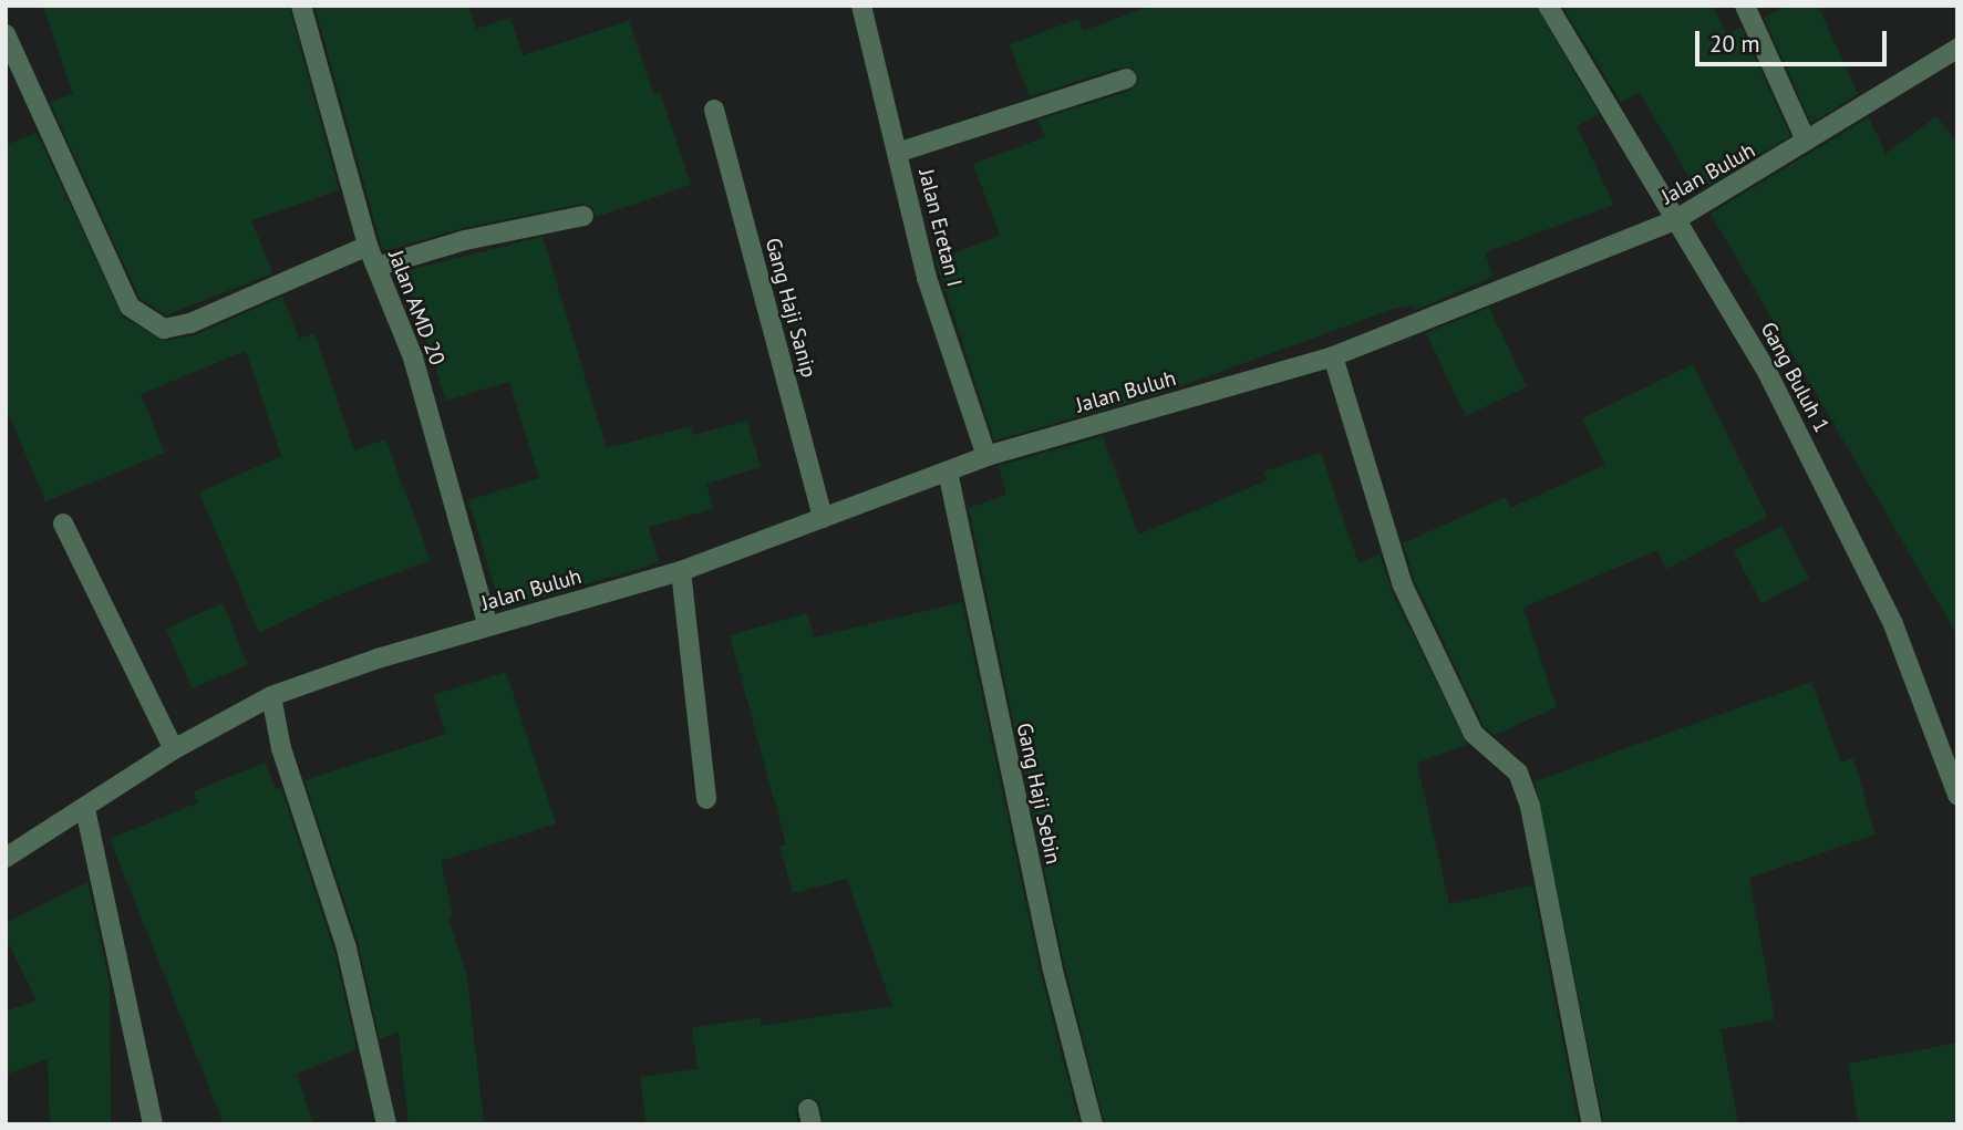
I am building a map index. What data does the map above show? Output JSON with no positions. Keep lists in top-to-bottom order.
{
  "streets": {
    "street": [
      "Jalan Buluh",
      "Jalan Eretan I",
      "Jalan AMD 20",
      "Gang Haji Sanip",
      "Gang Buluh 1",
      "Gang Haji Sebin"
    ]
  },
  "crossings": [
    ["Jalan Buluh", "Jalan Eretan I"],
    ["Jalan Buluh", "Jalan AMD 20"],
    ["Jalan Buluh", "Gang Haji Sanip"],
    ["Jalan Buluh", "Gang Buluh 1"],
    ["Jalan Buluh", "Gang Haji Sebin"]
  ],
  "scale_bar": "20 m"
}
